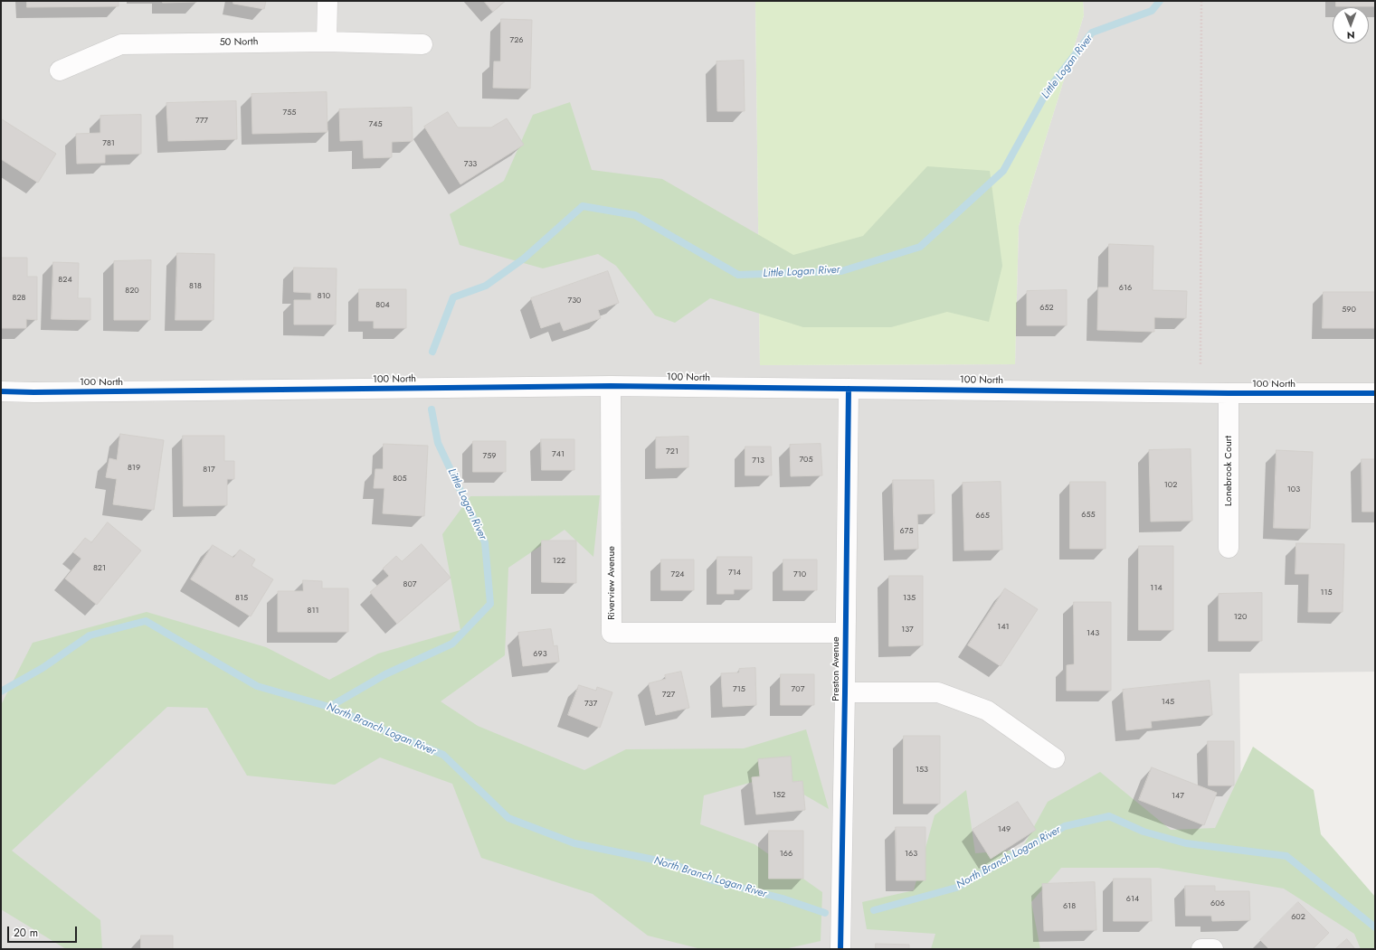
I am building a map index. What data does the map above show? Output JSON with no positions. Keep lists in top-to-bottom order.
{
  "streets": {
    "street": [
      "50 North",
      "100 North",
      "Lonebrook Court",
      "Riverview Avenue",
      "Preston Avenue"
    ]
  },
  "crossings": [
    ["100 North", "Lonebrook Court"],
    ["100 North", "Riverview Avenue"],
    ["100 North", "Preston Avenue"],
    ["Riverview Avenue", "Preston Avenue"]
  ],
  "water": ["Little Logan River", "North Branch Logan River"],
  "house_numbers": [
    "726",
    "755",
    "777",
    "745",
    "781",
    "733",
    "824",
    "818",
    "616",
    "820",
    "810",
    "828",
    "730",
    "804",
    "652",
    "590",
    "721",
    "741",
    "759",
    "705",
    "713",
    "819",
    "817",
    "805",
    "102",
    "103",
    "655",
    "665",
    "675",
    "122",
    "821",
    "714",
    "724",
    "710",
    "807",
    "114",
    "115",
    "815",
    "135",
    "811",
    "120",
    "141",
    "137",
    "143",
    "693",
    "715",
    "707",
    "727",
    "145",
    "737",
    "153",
    "152",
    "147",
    "149",
    "166",
    "163",
    "614",
    "606",
    "618",
    "602"
  ],
  "scale_bar": "20 m",
  "north": "bottom"
}
